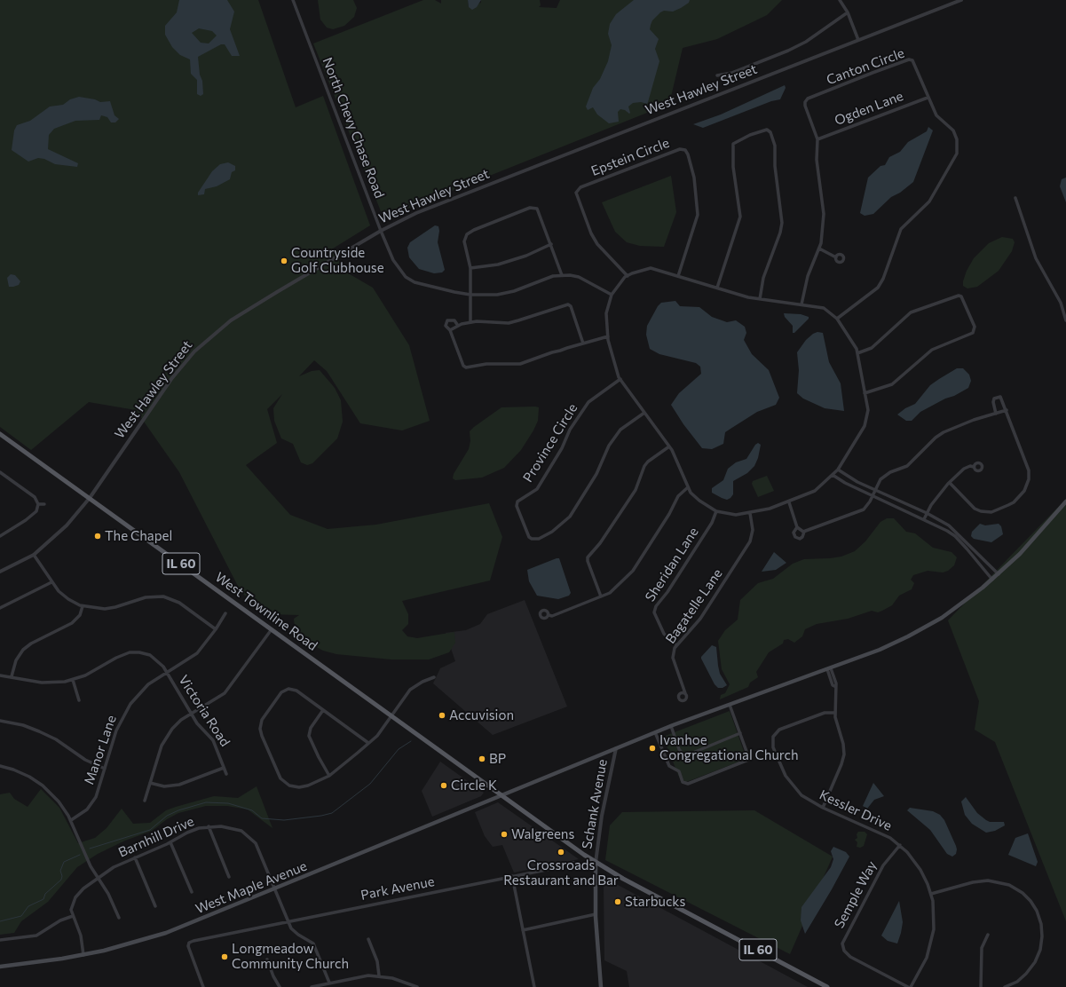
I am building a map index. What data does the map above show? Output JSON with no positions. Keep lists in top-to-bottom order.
{
  "streets": {
    "main road": ["IL 60", "West Townline Road", "West Maple Avenue"],
    "street": [
      "Canton Circle",
      "West Hawley Street",
      "Ogden Lane",
      "North Chevy Chase Road",
      "Epstein Circle",
      "Province Circle",
      "Sheridan Lane",
      "Bagatelle Lane",
      "Victoria Road",
      "Manor Lane",
      "Schank Avenue",
      "Kessler Drive",
      "Barnhill Drive",
      "Park Avenue",
      "Semple Way"
    ]
  },
  "crossings": [
    ["Canton Circle", "Ogden Lane"],
    ["West Hawley Street", "North Chevy Chase Road"],
    ["West Hawley Street", "West Townline Road"],
    ["IL 60", "West Townline Road"],
    ["IL 60", "Schank Avenue"],
    ["IL 60", "West Maple Avenue"],
    ["Sheridan Lane", "Bagatelle Lane"],
    ["West Townline Road", "West Maple Avenue"],
    ["Victoria Road", "Manor Lane"],
    ["Schank Avenue", "West Maple Avenue"],
    ["Kessler Drive", "Semple Way"],
    ["Barnhill Drive", "West Maple Avenue"],
    ["Barnhill Drive", "Park Avenue"]
  ],
  "places": [
    "Countryside Golf Clubhouse",
    "The Chapel",
    "Accuvision",
    "Ivanhoe Congregational Church",
    "BP",
    "Circle K",
    "Walgreens",
    "Crossroads Restaurant and Bar",
    "Starbucks",
    "Longmeadow Community Church"
  ]
}
